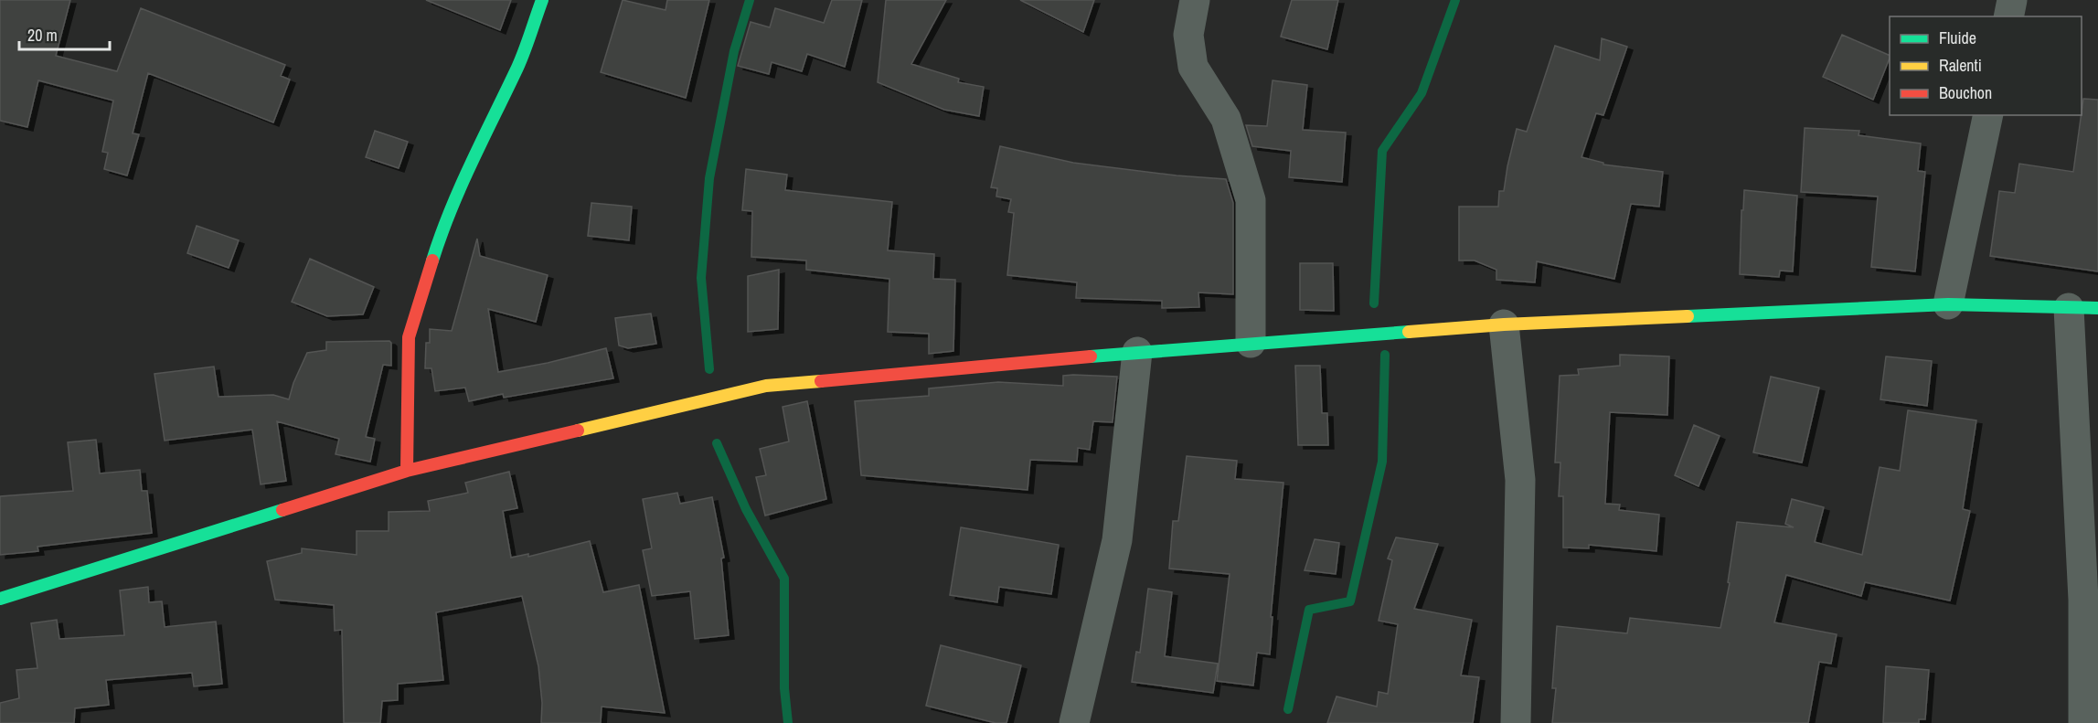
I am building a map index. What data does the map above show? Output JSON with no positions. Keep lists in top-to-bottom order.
{
  "legend": ["Fluide", "Ralenti", "Bouchon"],
  "scale_bar": "20 m"
}
